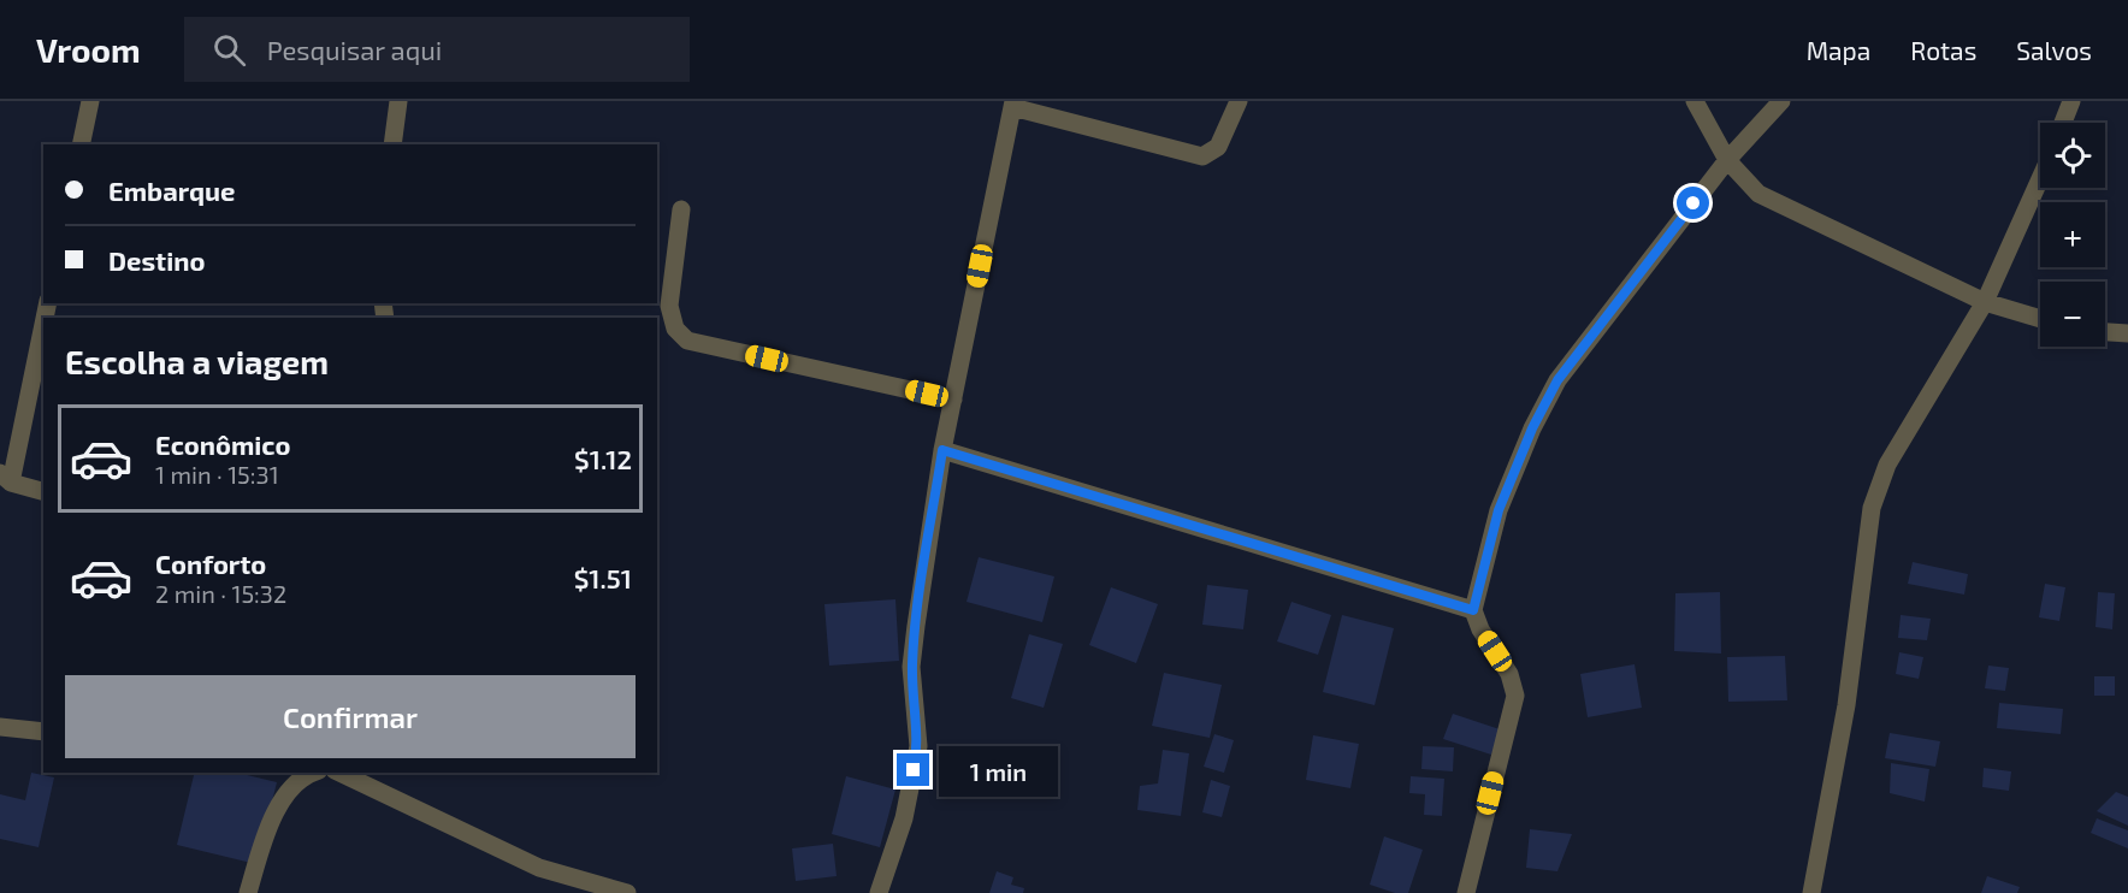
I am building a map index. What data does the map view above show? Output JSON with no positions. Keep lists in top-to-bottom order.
{
  "page": {
    "header": "Vroom",
    "search": "Pesquisar aqui",
    "nav": ["Mapa", "Rotas", "Salvos"],
    "map_buttons": ["+", "−"],
    "banner": ["Embarque", "Destino"],
    "heading": "Escolha a viagem",
    "list": [
      {
        "name": "Econômico",
        "note": "1 min · 15:31",
        "value": "$1.12"
      },
      {
        "name": "Conforto",
        "note": "2 min · 15:32",
        "value": "$1.51"
      }
    ],
    "buttons": "Confirmar",
    "bubble": "1 min"
  }
}
